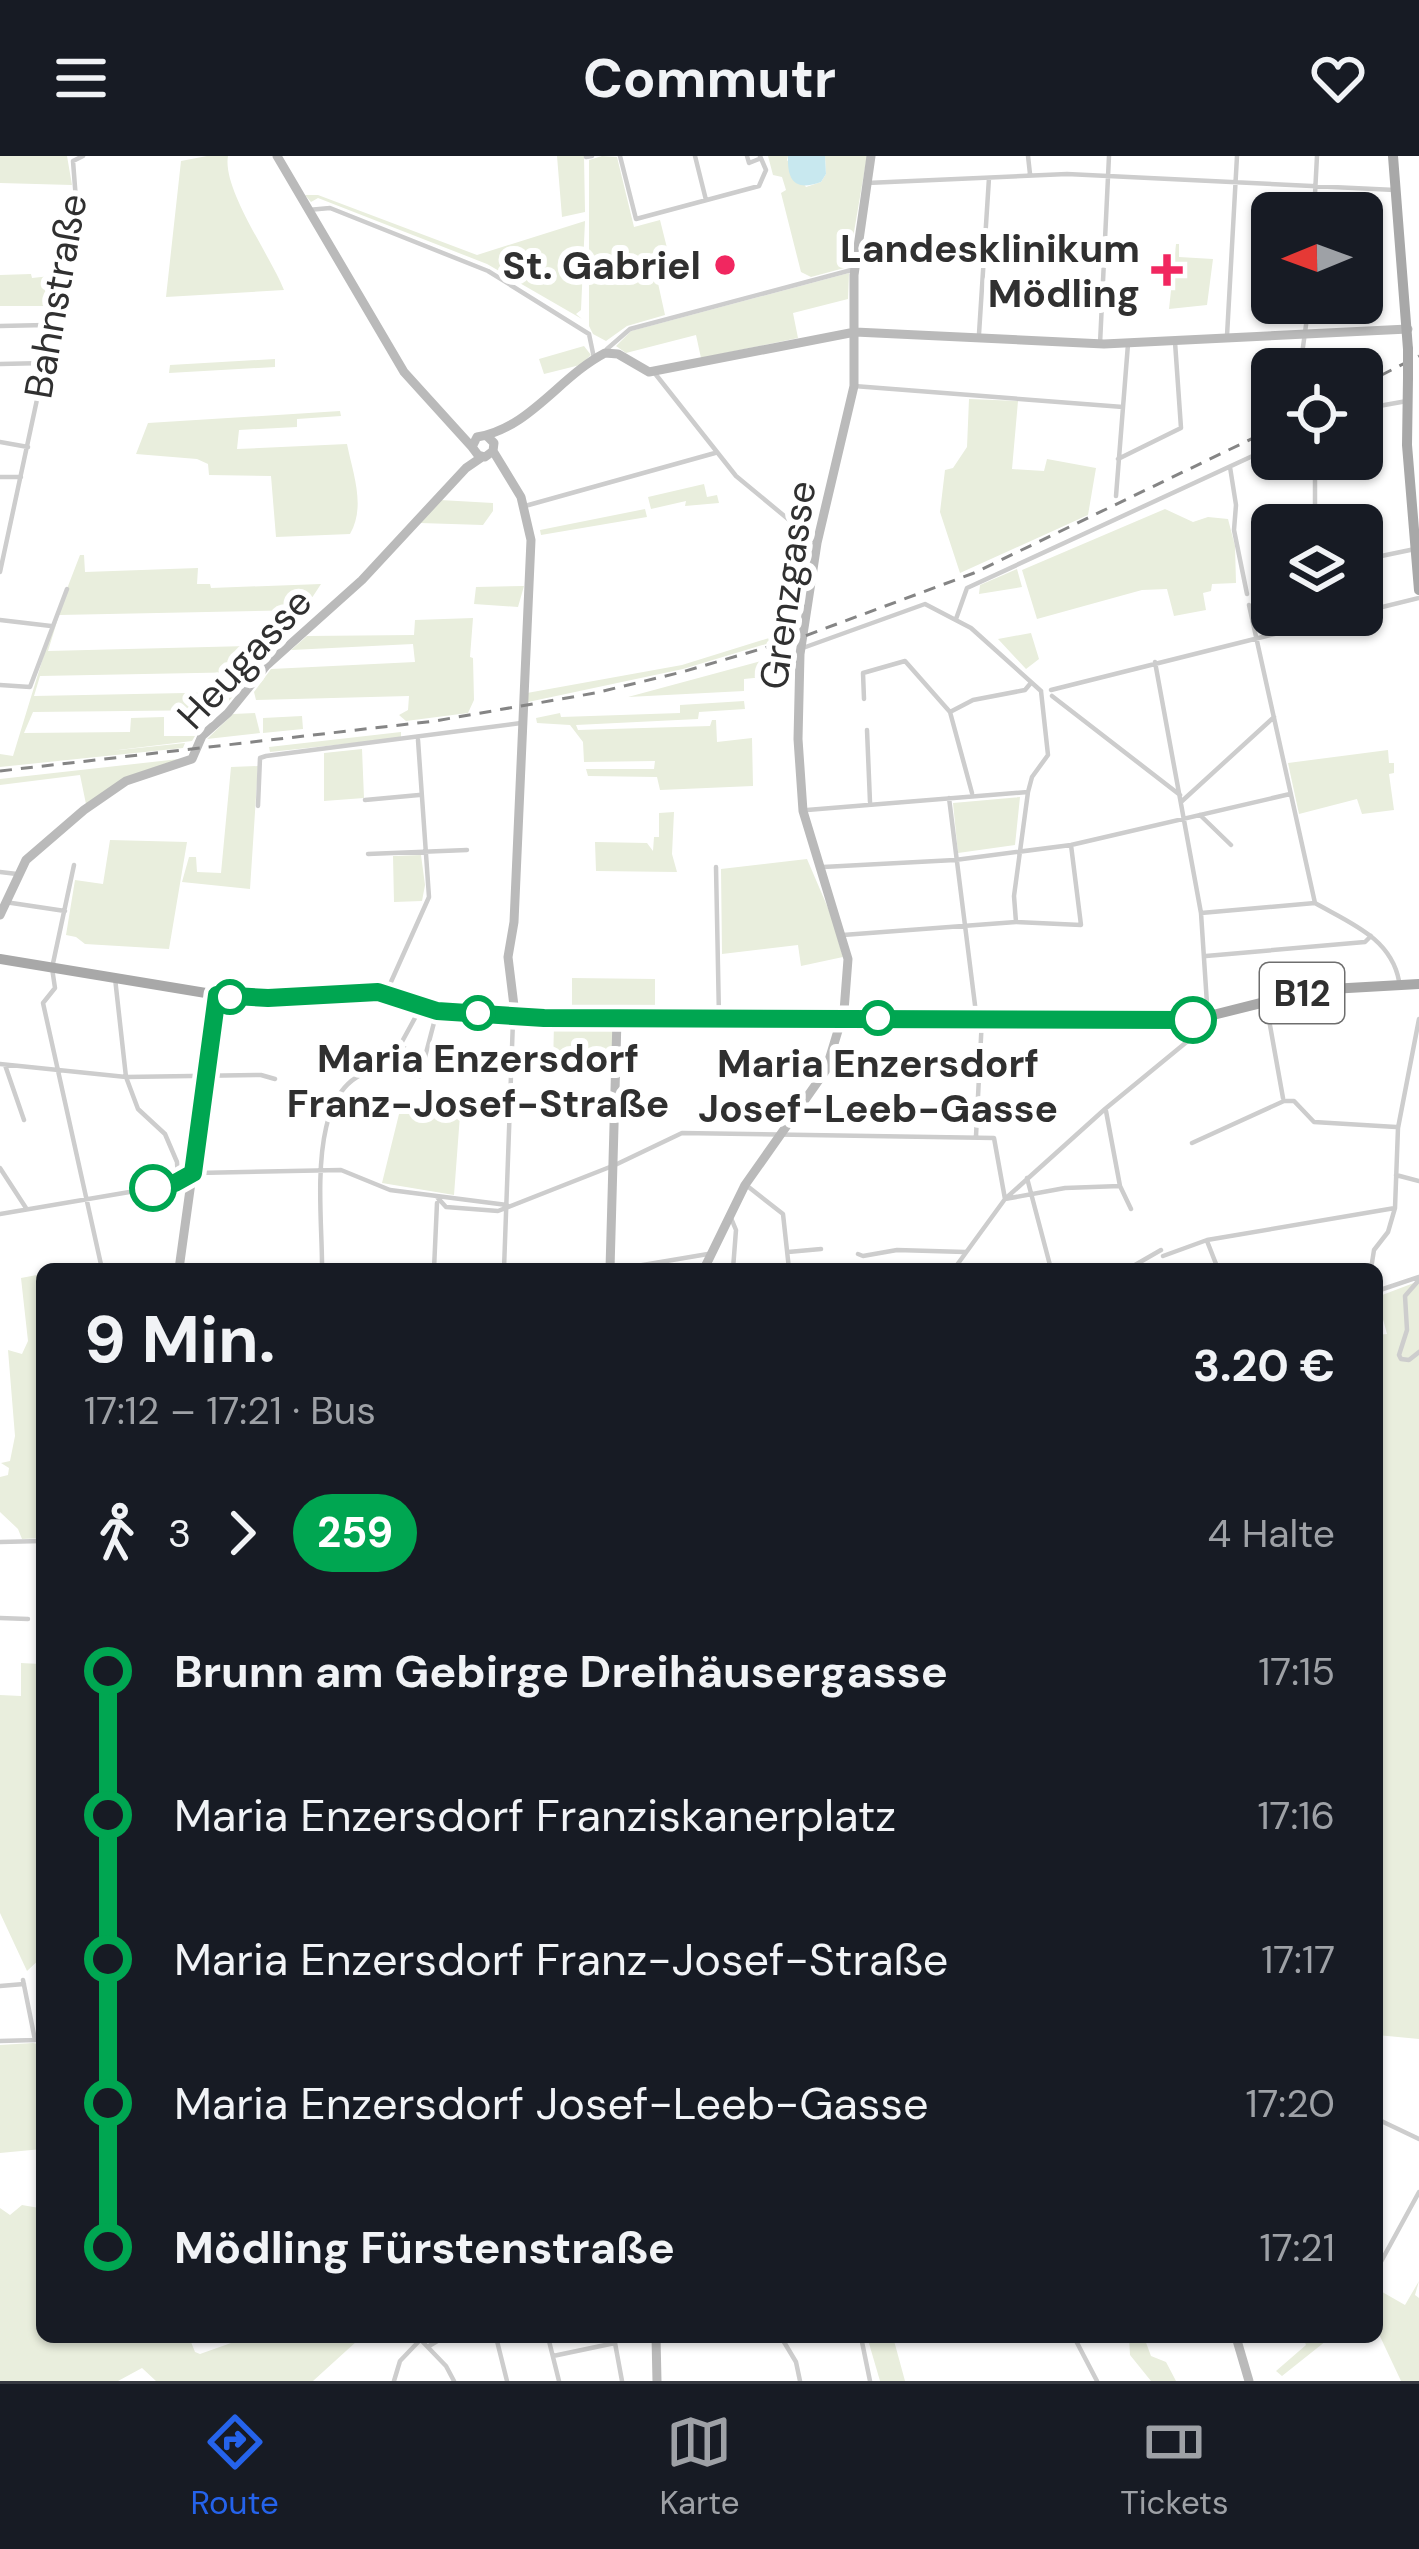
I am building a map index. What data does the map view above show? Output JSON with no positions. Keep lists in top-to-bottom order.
{
  "streets": {
    "main road": ["B12"],
    "street": ["Bahnstraße", "Grenzgasse", "Heugasse"]
  },
  "crossings": [
    ["Grenzgasse", "B12"]
  ],
  "places": {
    "other": ["St. Gabriel", "Maria Enzersdorf Franz-Josef-Straße", "Maria Enzersdorf Josef-Leeb-Gasse"],
    "health": ["Landesklinikum Mödling"]
  },
  "lines": ["bus line 259"],
  "north": "left",
  "page": {
    "header": "Commutr",
    "heading": ["9 Min.", "17:12 – 17:21 · Bus", "3.20 €"],
    "legs": ["3", "259", "4 Halte"],
    "list": [
      {
        "name": "Brunn am Gebirge Dreihäusergasse",
        "value": "17:15"
      },
      {
        "name": "Maria Enzersdorf Franziskanerplatz",
        "value": "17:16"
      },
      {
        "name": "Maria Enzersdorf Franz-Josef-Straße",
        "value": "17:17"
      },
      {
        "name": "Maria Enzersdorf Josef-Leeb-Gasse",
        "value": "17:20"
      },
      {
        "name": "Mödling Fürstenstraße",
        "value": "17:21"
      }
    ],
    "tabs": ["Route", "Karte", "Tickets"]
  }
}
